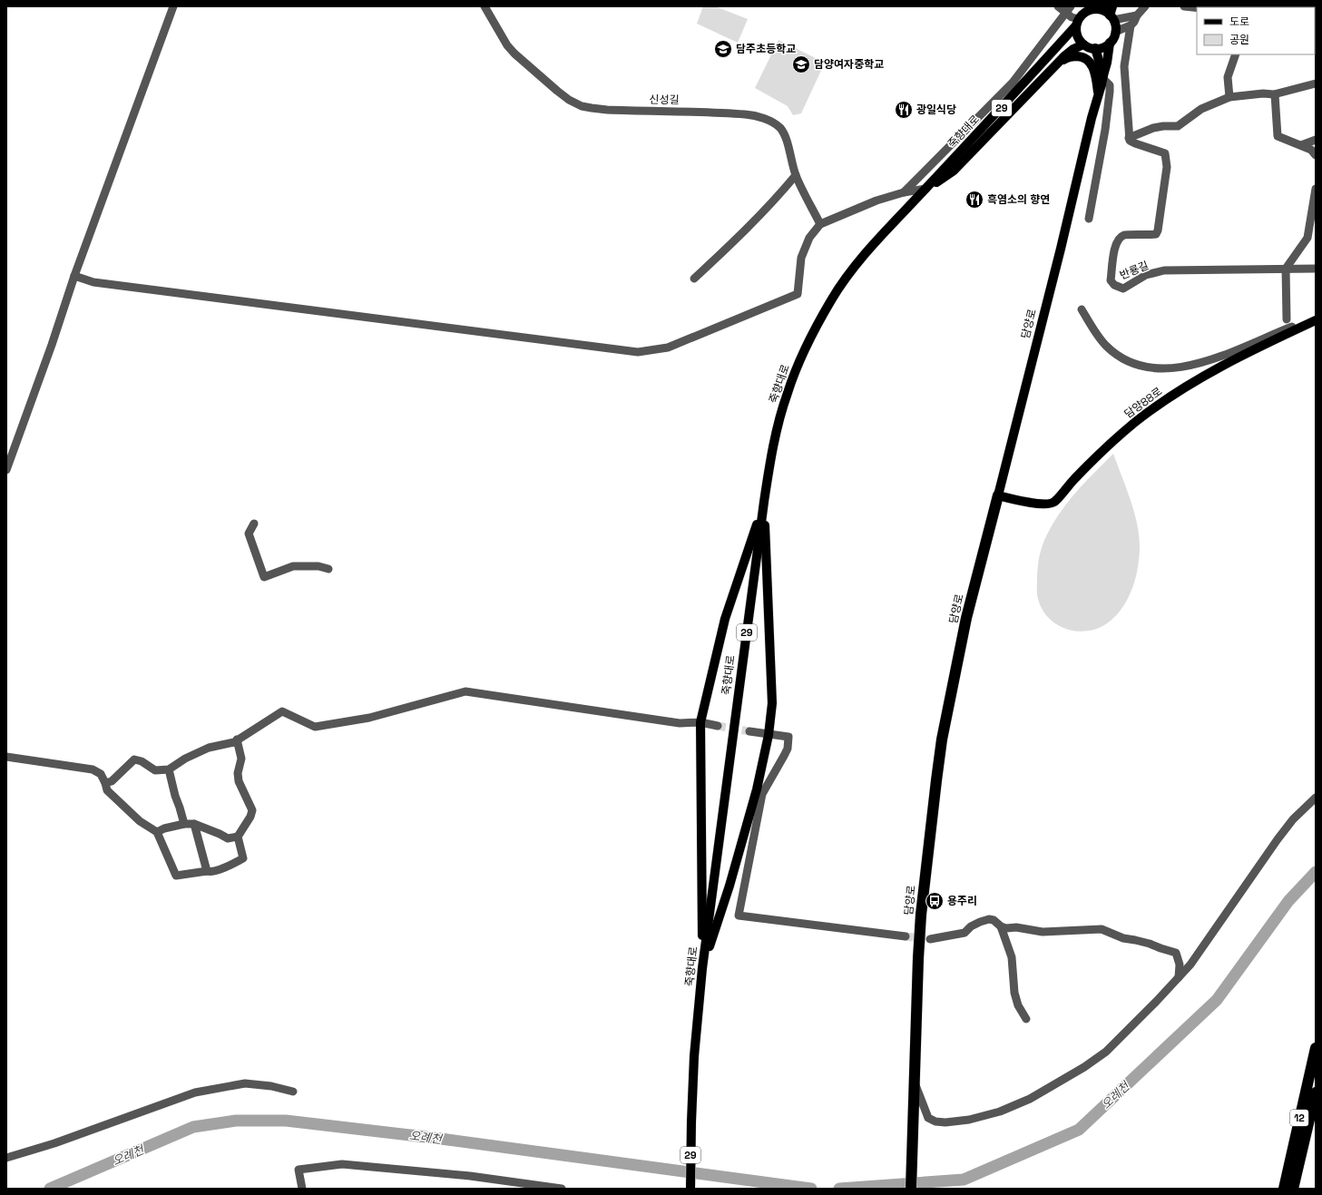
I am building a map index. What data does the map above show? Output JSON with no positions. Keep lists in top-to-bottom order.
{
  "streets": {
    "highway": ["담양로", "12"],
    "main road": ["29", "죽향대로", "담양88로"],
    "street": ["신성길", "반룡길"]
  },
  "crossings": [
    ["죽향대로", "담양로"],
    ["담양로", "담양88로"]
  ],
  "water": ["오례천"],
  "places": {
    "school or university": ["담주초등학교", "담양여자중학교"],
    "restaurant": ["광일식당", "흑염소의 향연"],
    "bus stop": ["용주리"]
  },
  "legend": ["도로", "공원"]
}
